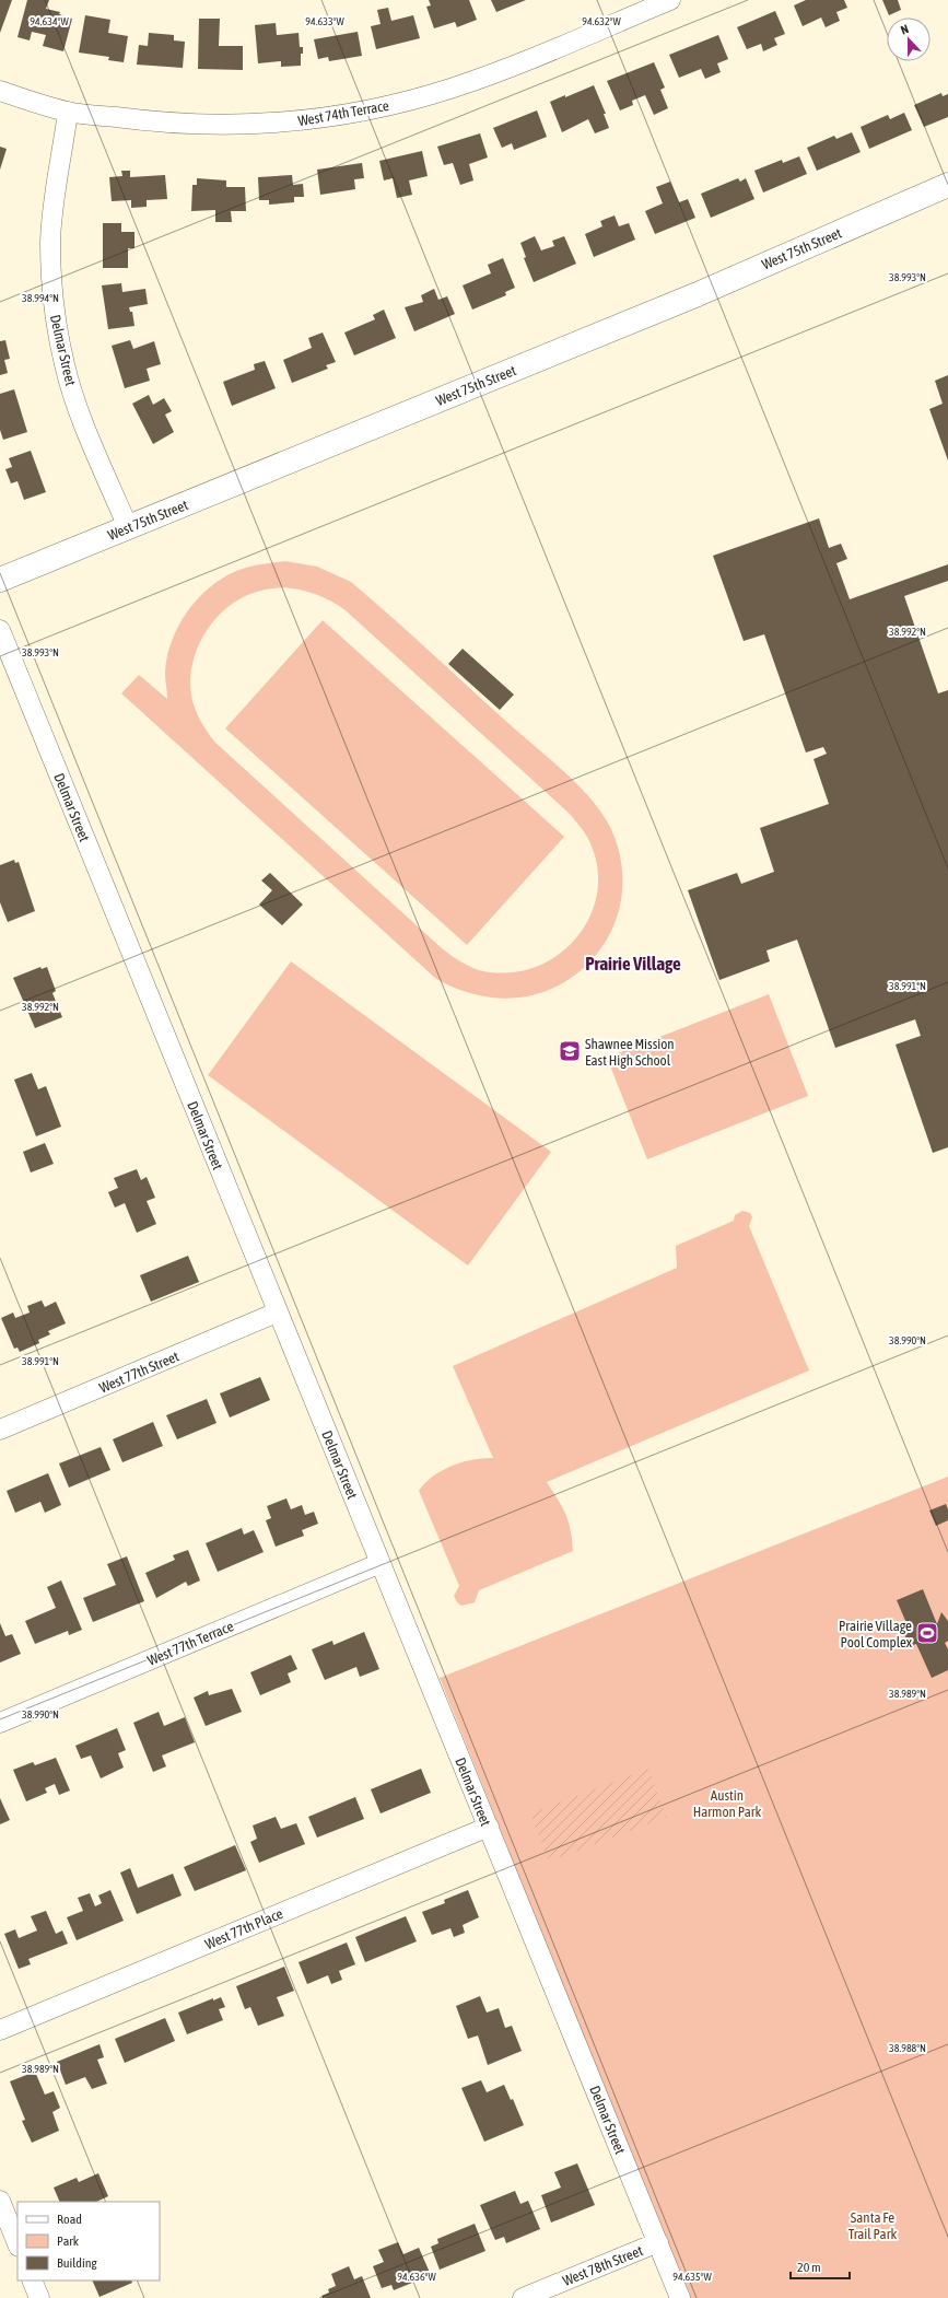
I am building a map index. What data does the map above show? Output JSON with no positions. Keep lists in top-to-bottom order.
{
  "streets": {
    "main road": ["West 75th Street"],
    "street": [
      "West 74th Terrace",
      "Delmar Street",
      "West 77th Street",
      "West 77th Terrace",
      "West 77th Place",
      "West 78th Street"
    ]
  },
  "crossings": [
    ["West 74th Terrace", "Delmar Street"],
    ["West 75th Street", "Delmar Street"],
    ["Delmar Street", "West 77th Street"],
    ["Delmar Street", "West 77th Terrace"],
    ["Delmar Street", "West 77th Place"],
    ["Delmar Street", "West 78th Street"]
  ],
  "districts": ["Prairie Village"],
  "parks": ["Austin Harmon Park", "Santa Fe Trail Park"],
  "places": {
    "school or university": ["Shawnee Mission East High School"],
    "sports": ["Prairie Village Pool Complex"]
  },
  "legend": ["Road", "Park", "Building"],
  "scale_bar": "20 m",
  "north": "top",
  "coordinates": [
    "94.634°W",
    "94.633°W",
    "94.632°W",
    "38.993°N",
    "38.994°N",
    "38.992°N",
    "38.991°N",
    "38.990°N",
    "38.989°N",
    "38.988°N",
    "94.636°W",
    "94.635°W"
  ]
}
